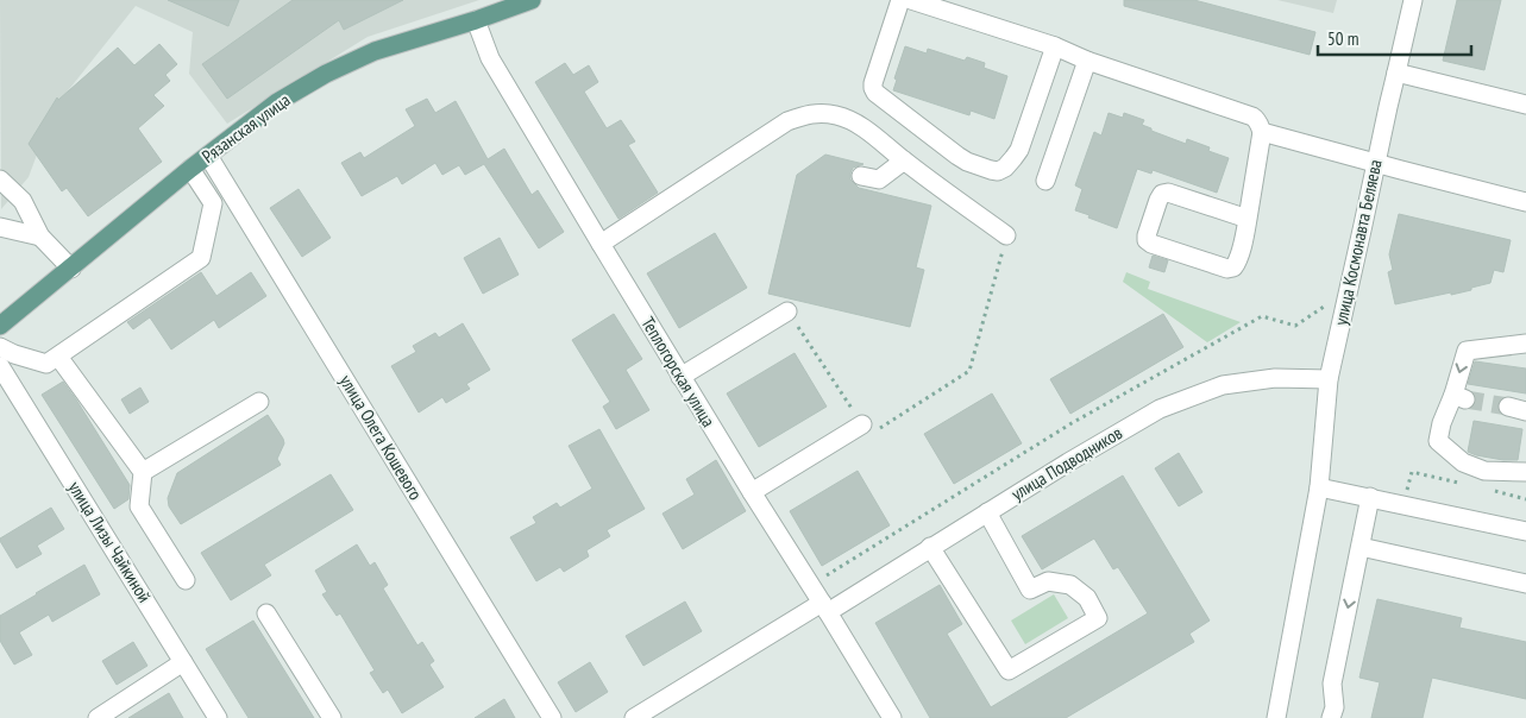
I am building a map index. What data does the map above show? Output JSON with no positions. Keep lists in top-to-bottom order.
{
  "streets": {
    "main road": ["Рязанская улица"],
    "street": [
      "улица Космонавта Беляева",
      "Теплогорская улица",
      "улица Олега Кошевого",
      "улица Подводников",
      "улица Лизы Чайкиной"
    ]
  },
  "crossings": [
    ["Рязанская улица", "Теплогорская улица"],
    ["Рязанская улица", "улица Олега Кошевого"],
    ["улица Космонавта Беляева", "улица Подводников"],
    ["Теплогорская улица", "улица Подводников"]
  ],
  "scale_bar": "50 m"
}
